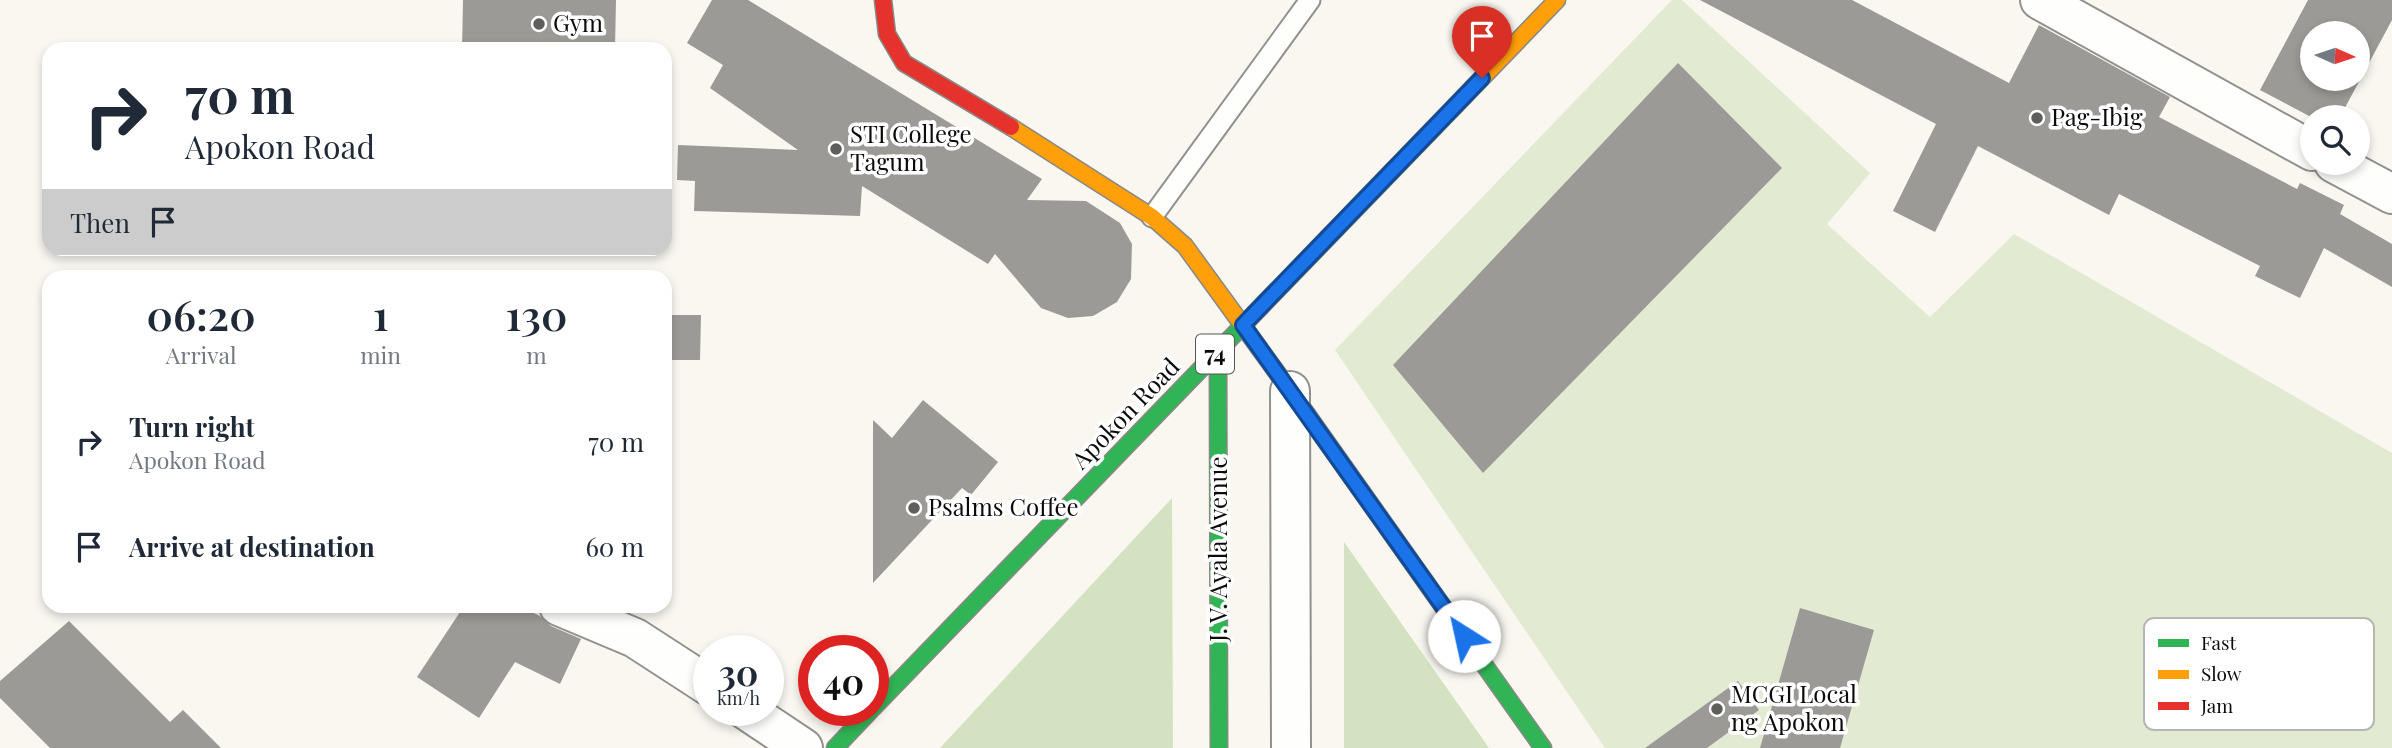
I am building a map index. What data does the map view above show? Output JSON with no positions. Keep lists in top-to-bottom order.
{
  "streets": {
    "main road": ["74", "Apokon Road", "J. V. Ayala Avenue"]
  },
  "crossings": [
    ["Apokon Road", "J. V. Ayala Avenue"]
  ],
  "places": [
    "Gym",
    "Pag-Ibig",
    "STI College Tagum",
    "Psalms Coffee",
    "MCGI Local ng Apokon"
  ],
  "legend": ["Fast", "Slow", "Jam"],
  "north": "right",
  "page": {
    "turn": ["70 m", "Apokon Road"],
    "then": "Then",
    "eta": [
      "06:20",
      "Arrival",
      "1",
      "min",
      "130",
      "m"
    ],
    "list": [
      {
        "name": "Turn right",
        "note": "Apokon Road",
        "value": "70 m"
      },
      {
        "name": "Arrive at destination",
        "value": "60 m"
      }
    ],
    "speed": "30 km/h",
    "limit": "40"
  }
}
